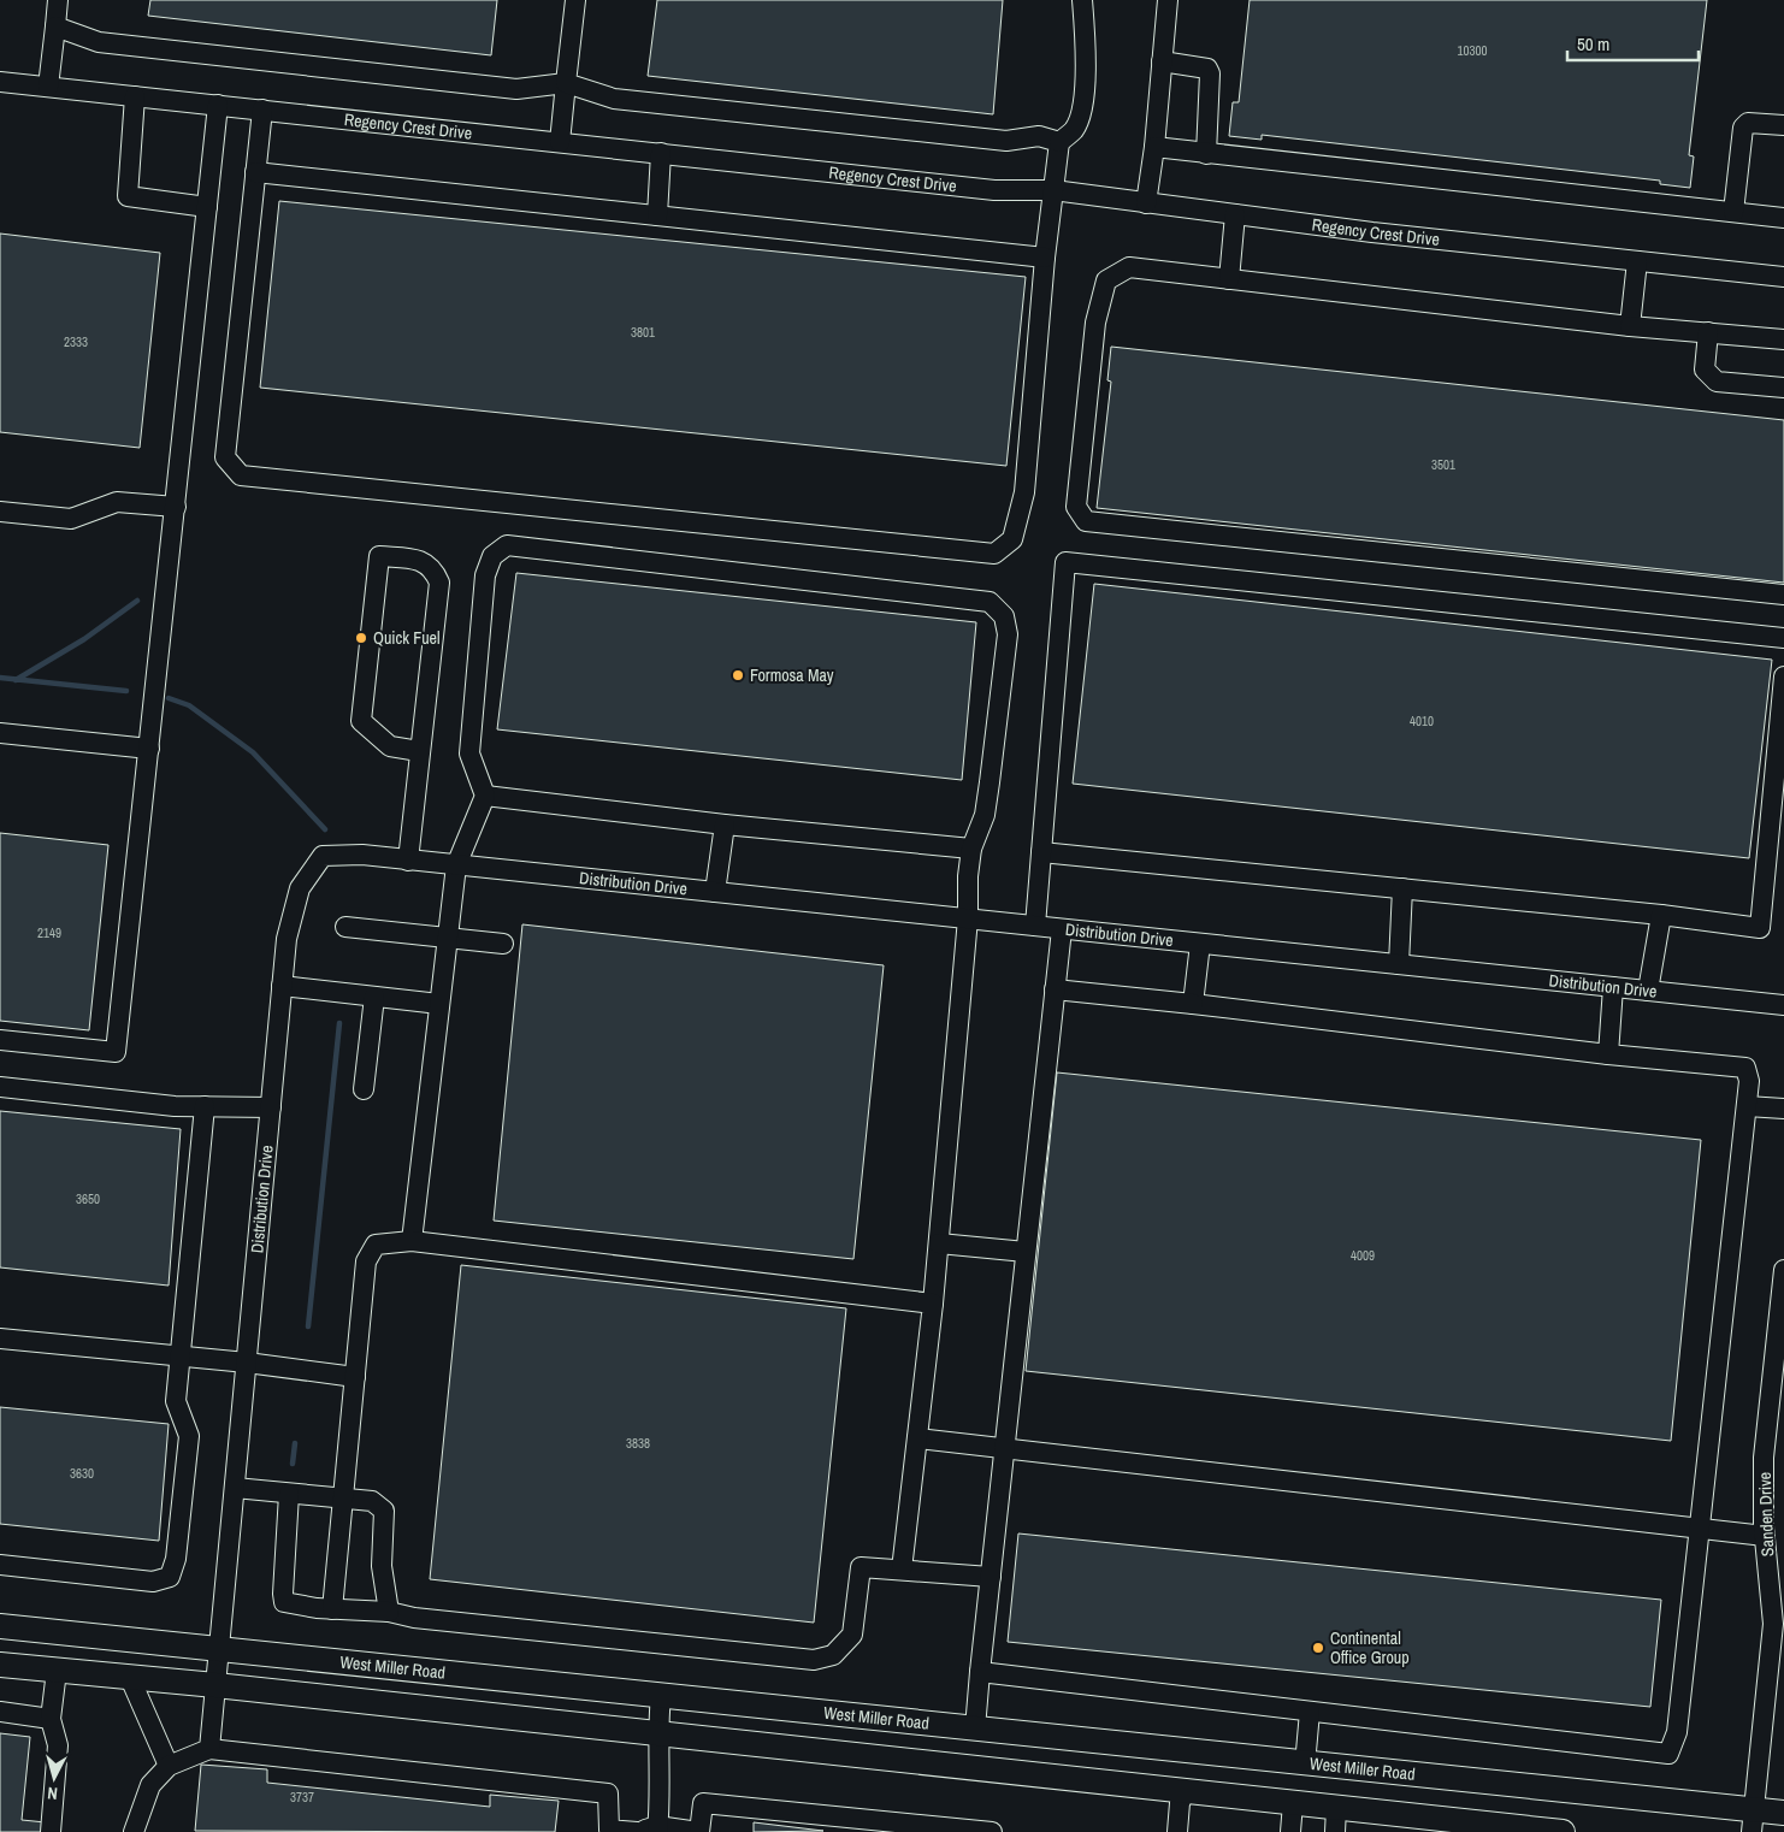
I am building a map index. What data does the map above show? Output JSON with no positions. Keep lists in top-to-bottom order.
{
  "streets": {
    "main road": ["West Miller Road"],
    "street": ["Regency Crest Drive", "Distribution Drive", "Sanden Drive"]
  },
  "crossings": [
    ["Distribution Drive", "West Miller Road"],
    ["Sanden Drive", "West Miller Road"]
  ],
  "places": ["Quick Fuel", "Formosa May", "Continental Office Group"],
  "house_numbers": [
    "10300",
    "3801",
    "2333",
    "3501",
    "4010",
    "2149",
    "3650",
    "4009",
    "3838",
    "3630",
    "3737"
  ],
  "scale_bar": "50 m",
  "north": "bottom"
}
